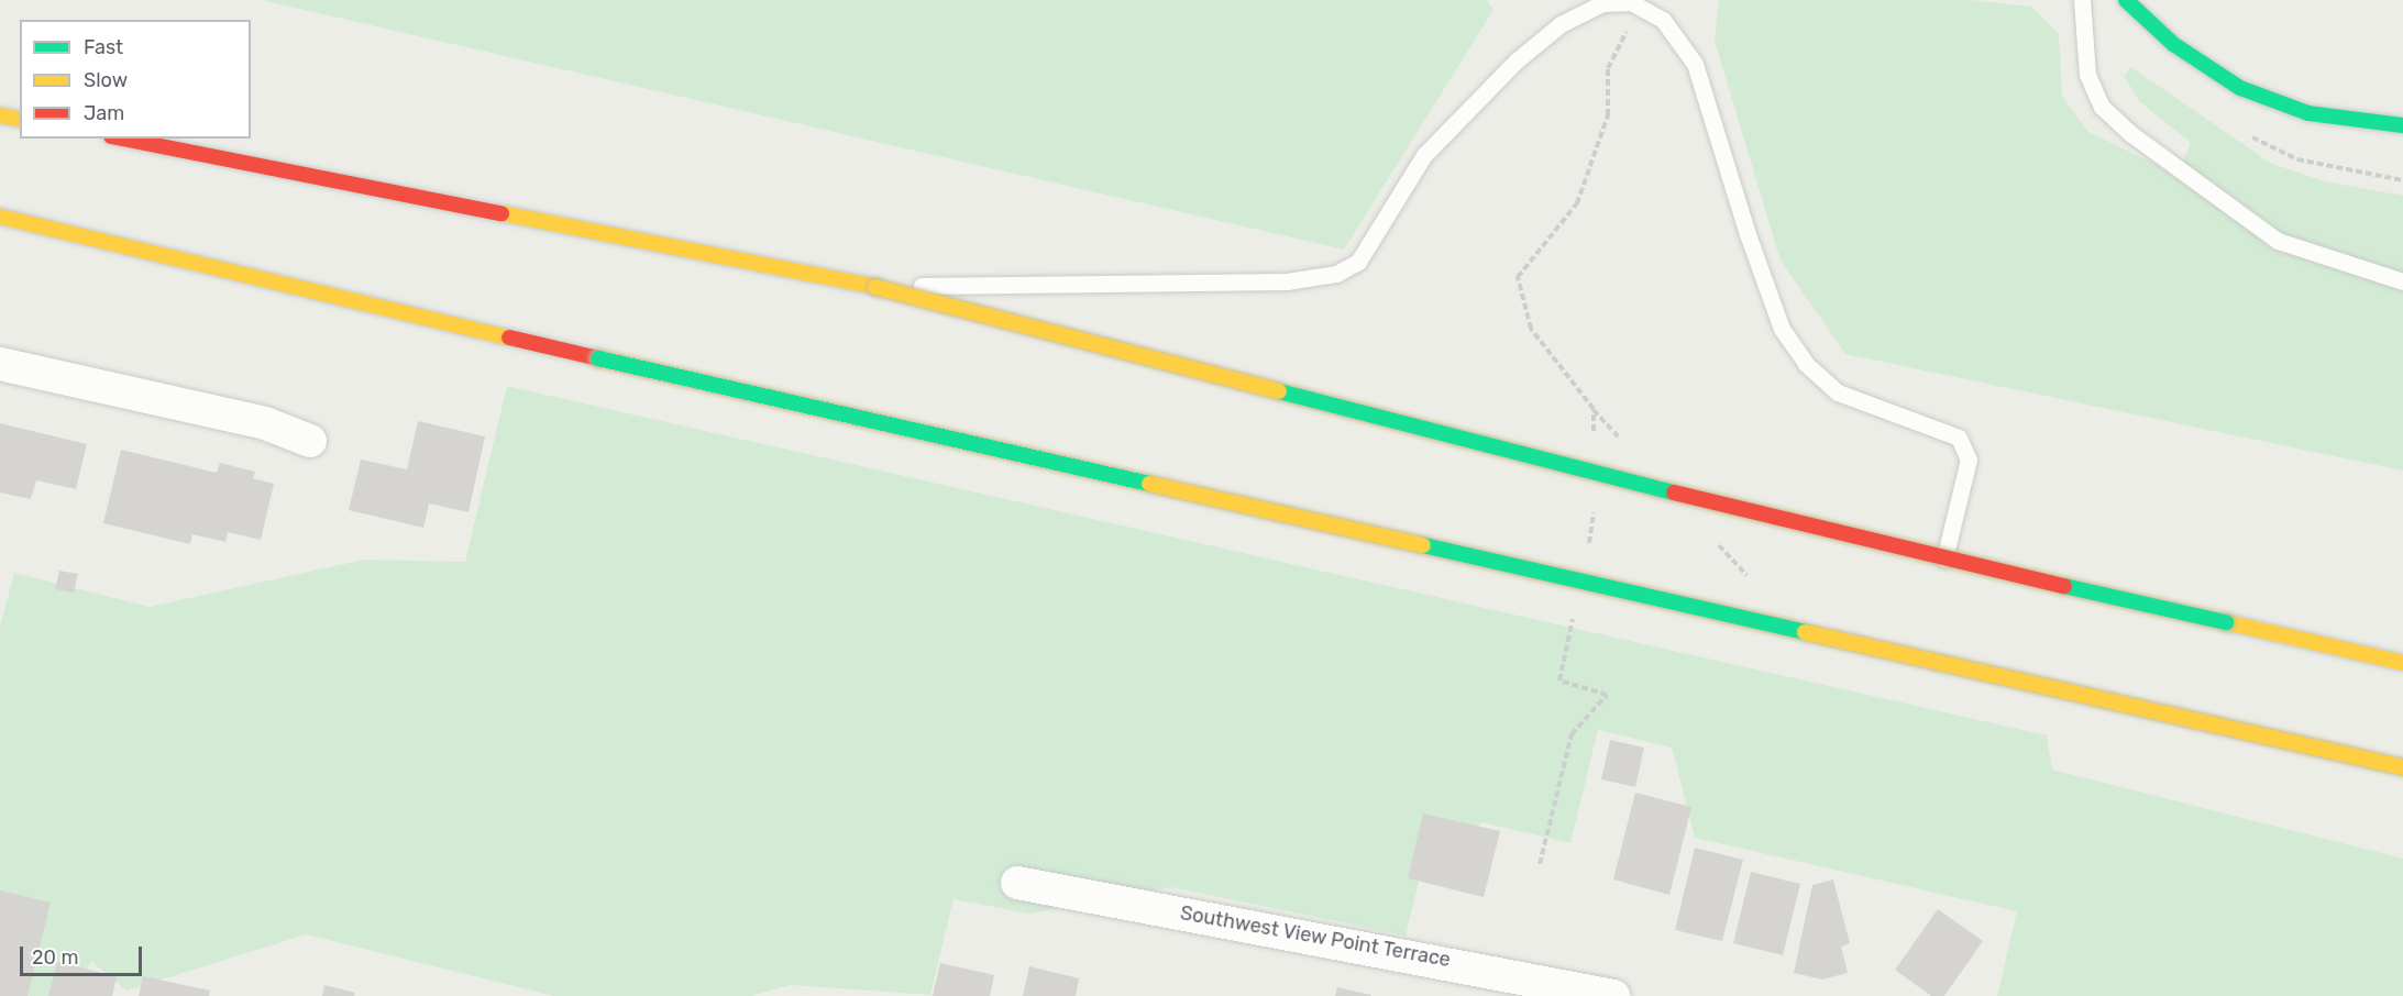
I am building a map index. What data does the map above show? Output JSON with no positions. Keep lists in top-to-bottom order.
{
  "streets": {
    "street": ["Southwest View Point Terrace"]
  },
  "legend": ["Fast", "Slow", "Jam"],
  "scale_bar": "20 m"
}
